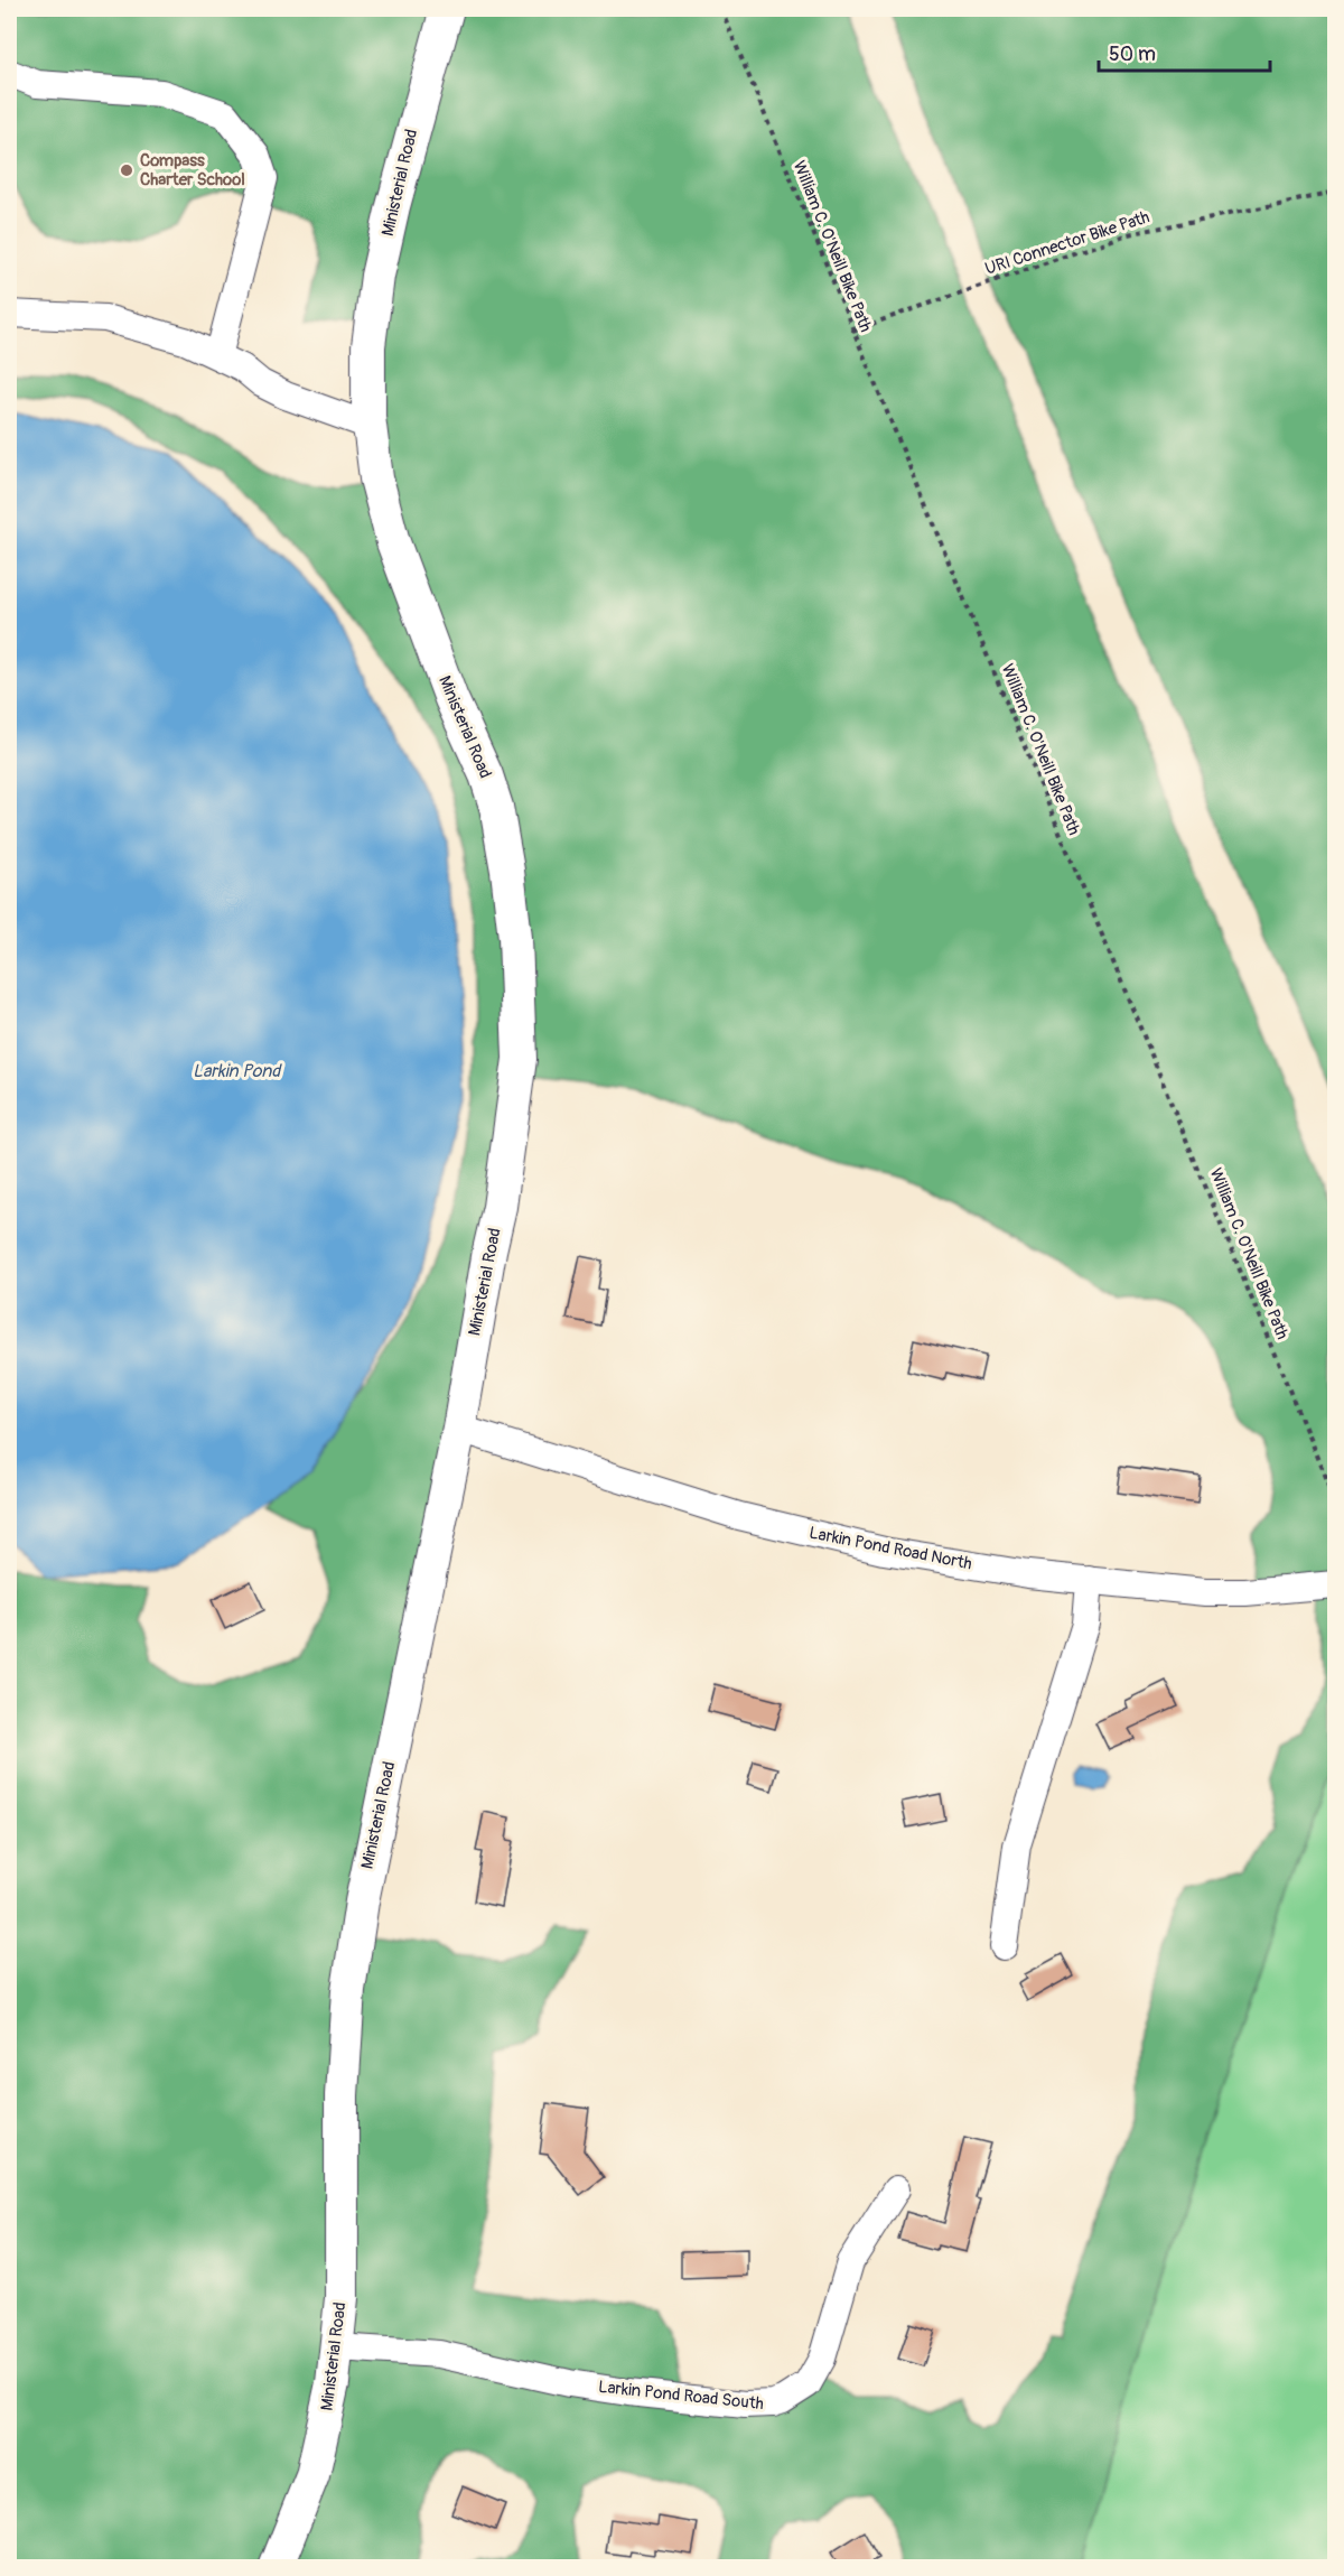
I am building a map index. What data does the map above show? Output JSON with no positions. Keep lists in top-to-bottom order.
{
  "streets": {
    "main road": ["Ministerial Road"],
    "street": ["Larkin Pond Road North", "Larkin Pond Road South"],
    "path": ["URI Connector Bike Path", "William C. O'Neill Bike Path"]
  },
  "crossings": [
    ["Ministerial Road", "Larkin Pond Road North"],
    ["Ministerial Road", "Larkin Pond Road South"],
    ["URI Connector Bike Path", "William C. O'Neill Bike Path"]
  ],
  "water": ["Larkin Pond"],
  "places": ["Compass Charter School"],
  "scale_bar": "50 m"
}
